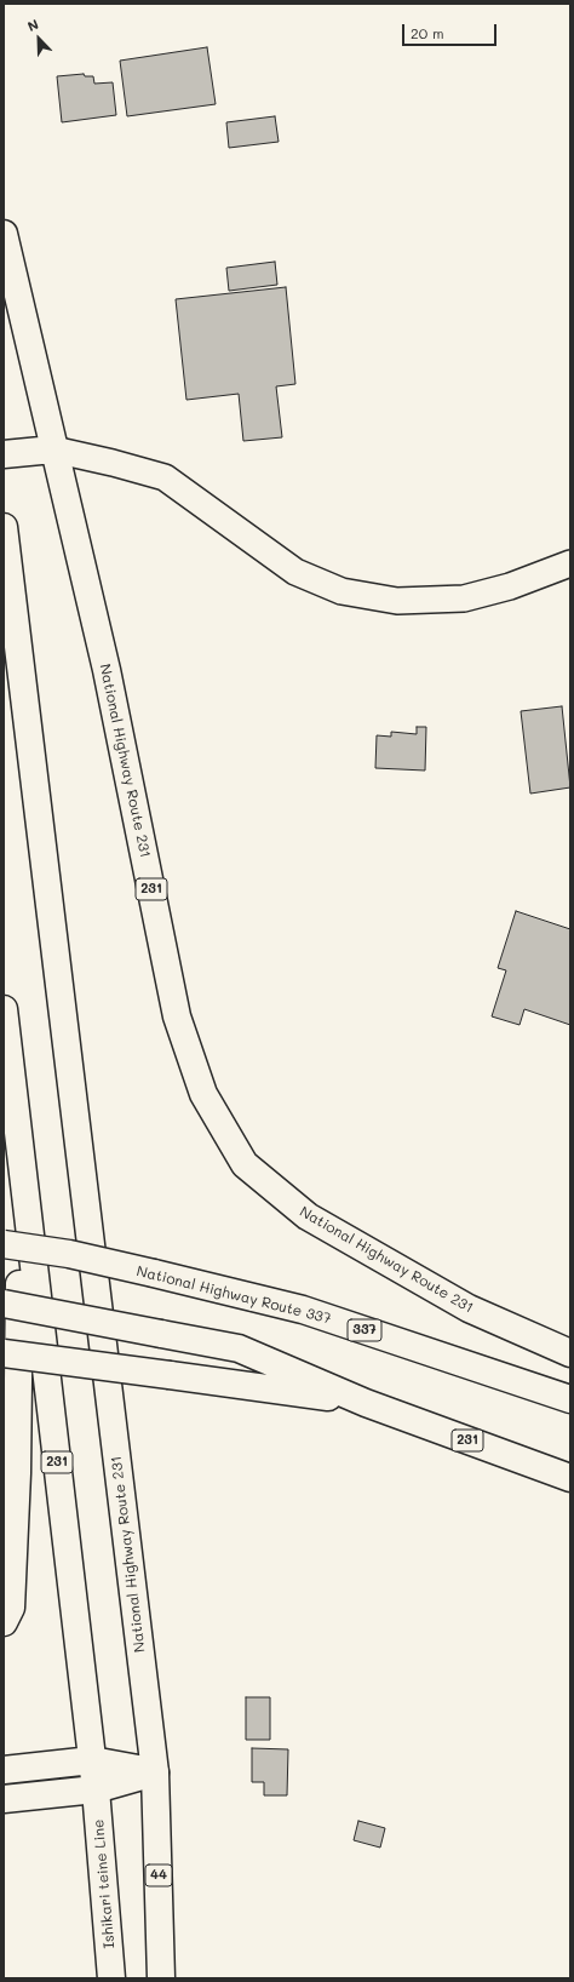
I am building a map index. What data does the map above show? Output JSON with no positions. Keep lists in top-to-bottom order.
{
  "streets": {
    "main road": [
      "National Highway Route 231",
      "231",
      "National Highway Route 337",
      "337",
      "44",
      "Ishikari teine Line"
    ]
  },
  "crossings": [
    ["National Highway Route 231", "44"],
    ["231", "Ishikari teine Line"]
  ],
  "scale_bar": "20 m",
  "north": "top left"
}
